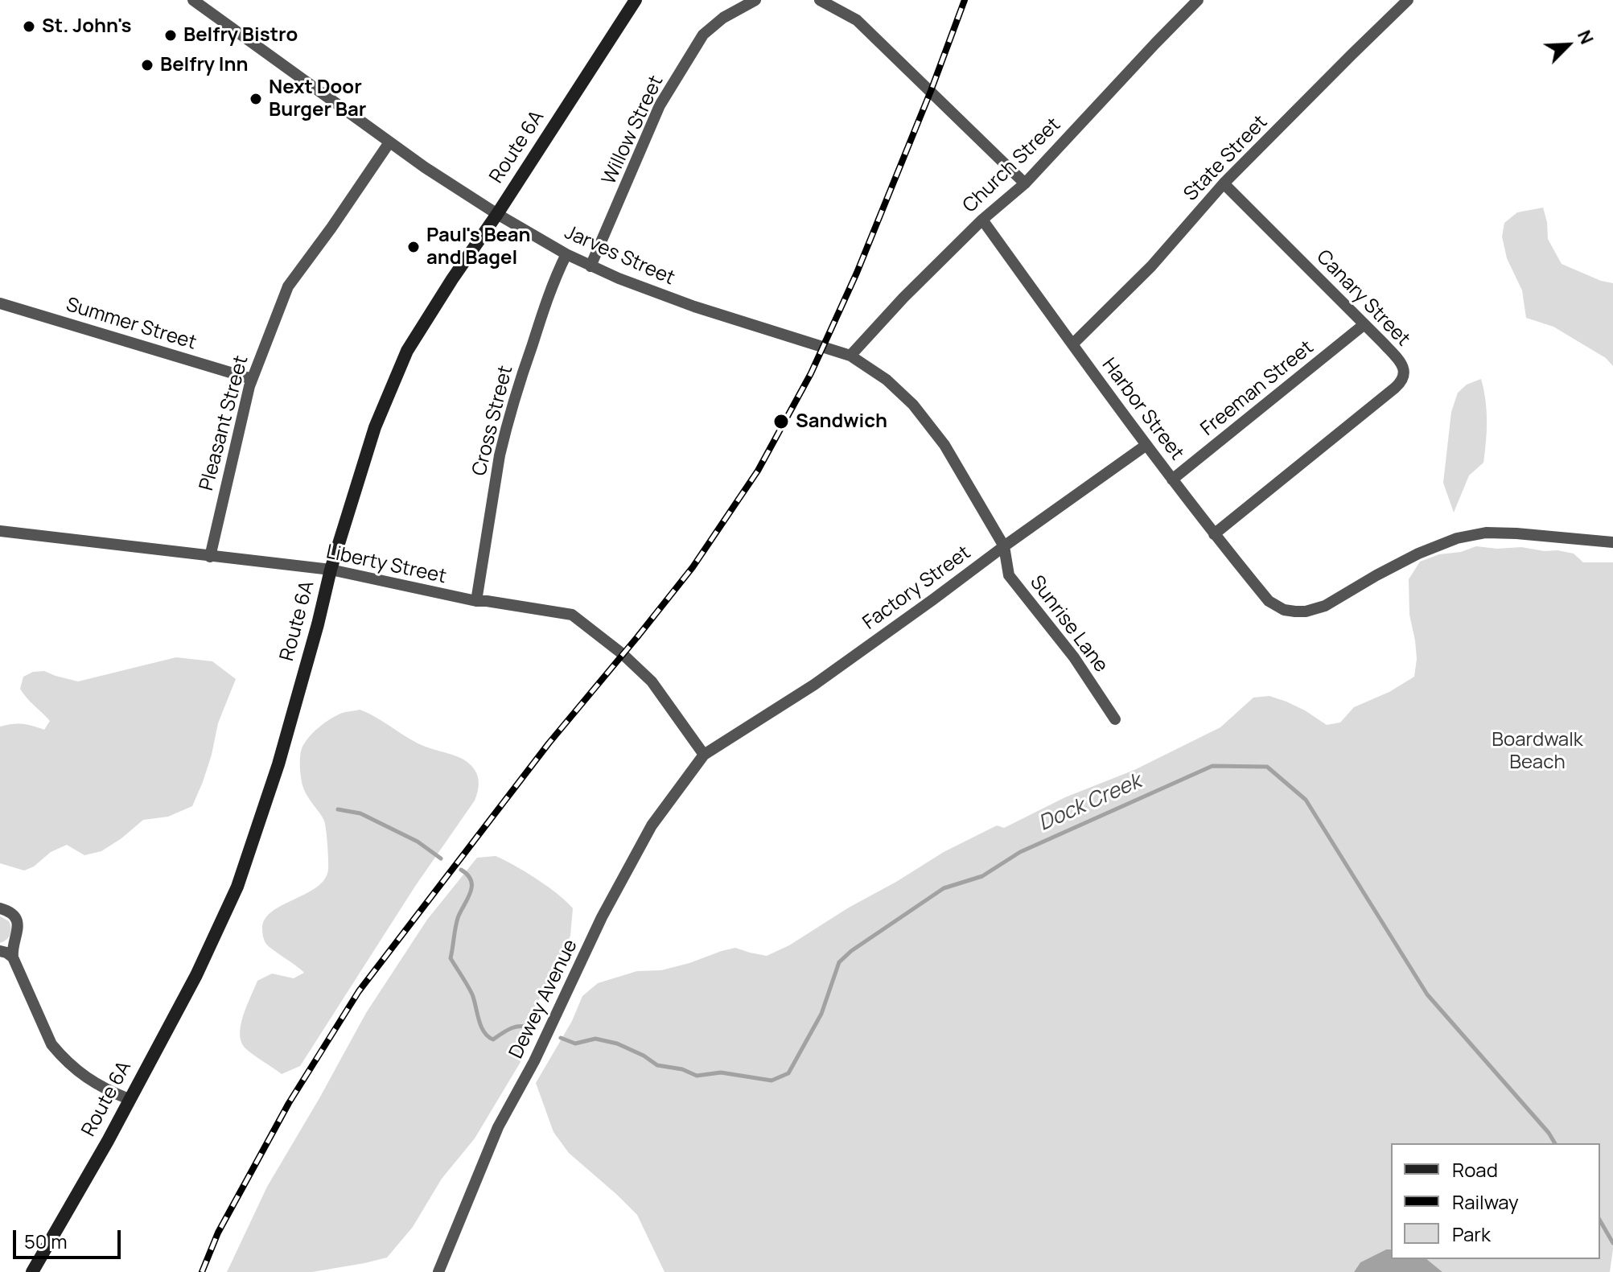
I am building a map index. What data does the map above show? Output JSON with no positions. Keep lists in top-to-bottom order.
{
  "streets": {
    "main road": ["Route 6A"],
    "street": [
      "Willow Street",
      "State Street",
      "Church Street",
      "Jarves Street",
      "Canary Street",
      "Summer Street",
      "Freeman Street",
      "Harbor Street",
      "Cross Street",
      "Pleasant Street",
      "Liberty Street",
      "Factory Street",
      "Sunrise Lane",
      "Dewey Avenue"
    ]
  },
  "crossings": [
    ["Willow Street", "Jarves Street"],
    ["Route 6A", "Jarves Street"],
    ["Route 6A", "Liberty Street"],
    ["State Street", "Canary Street"],
    ["State Street", "Harbor Street"],
    ["Church Street", "Jarves Street"],
    ["Church Street", "Harbor Street"],
    ["Jarves Street", "Cross Street"],
    ["Jarves Street", "Pleasant Street"],
    ["Jarves Street", "Factory Street"],
    ["Jarves Street", "Sunrise Lane"],
    ["Canary Street", "Freeman Street"],
    ["Canary Street", "Harbor Street"],
    ["Summer Street", "Pleasant Street"],
    ["Freeman Street", "Harbor Street"],
    ["Harbor Street", "Factory Street"],
    ["Cross Street", "Liberty Street"],
    ["Pleasant Street", "Liberty Street"],
    ["Liberty Street", "Factory Street"],
    ["Liberty Street", "Dewey Avenue"],
    ["Factory Street", "Sunrise Lane"],
    ["Factory Street", "Dewey Avenue"]
  ],
  "water": ["Dock Creek"],
  "parks": ["Boardwalk Beach"],
  "places": [
    "St. John's",
    "Belfry Bistro",
    "Belfry Inn",
    "Next Door Burger Bar",
    "Paul's Bean and Bagel",
    "Sandwich"
  ],
  "legend": ["Road", "Railway", "Park"],
  "scale_bar": "50 m",
  "north": "top right"
}
